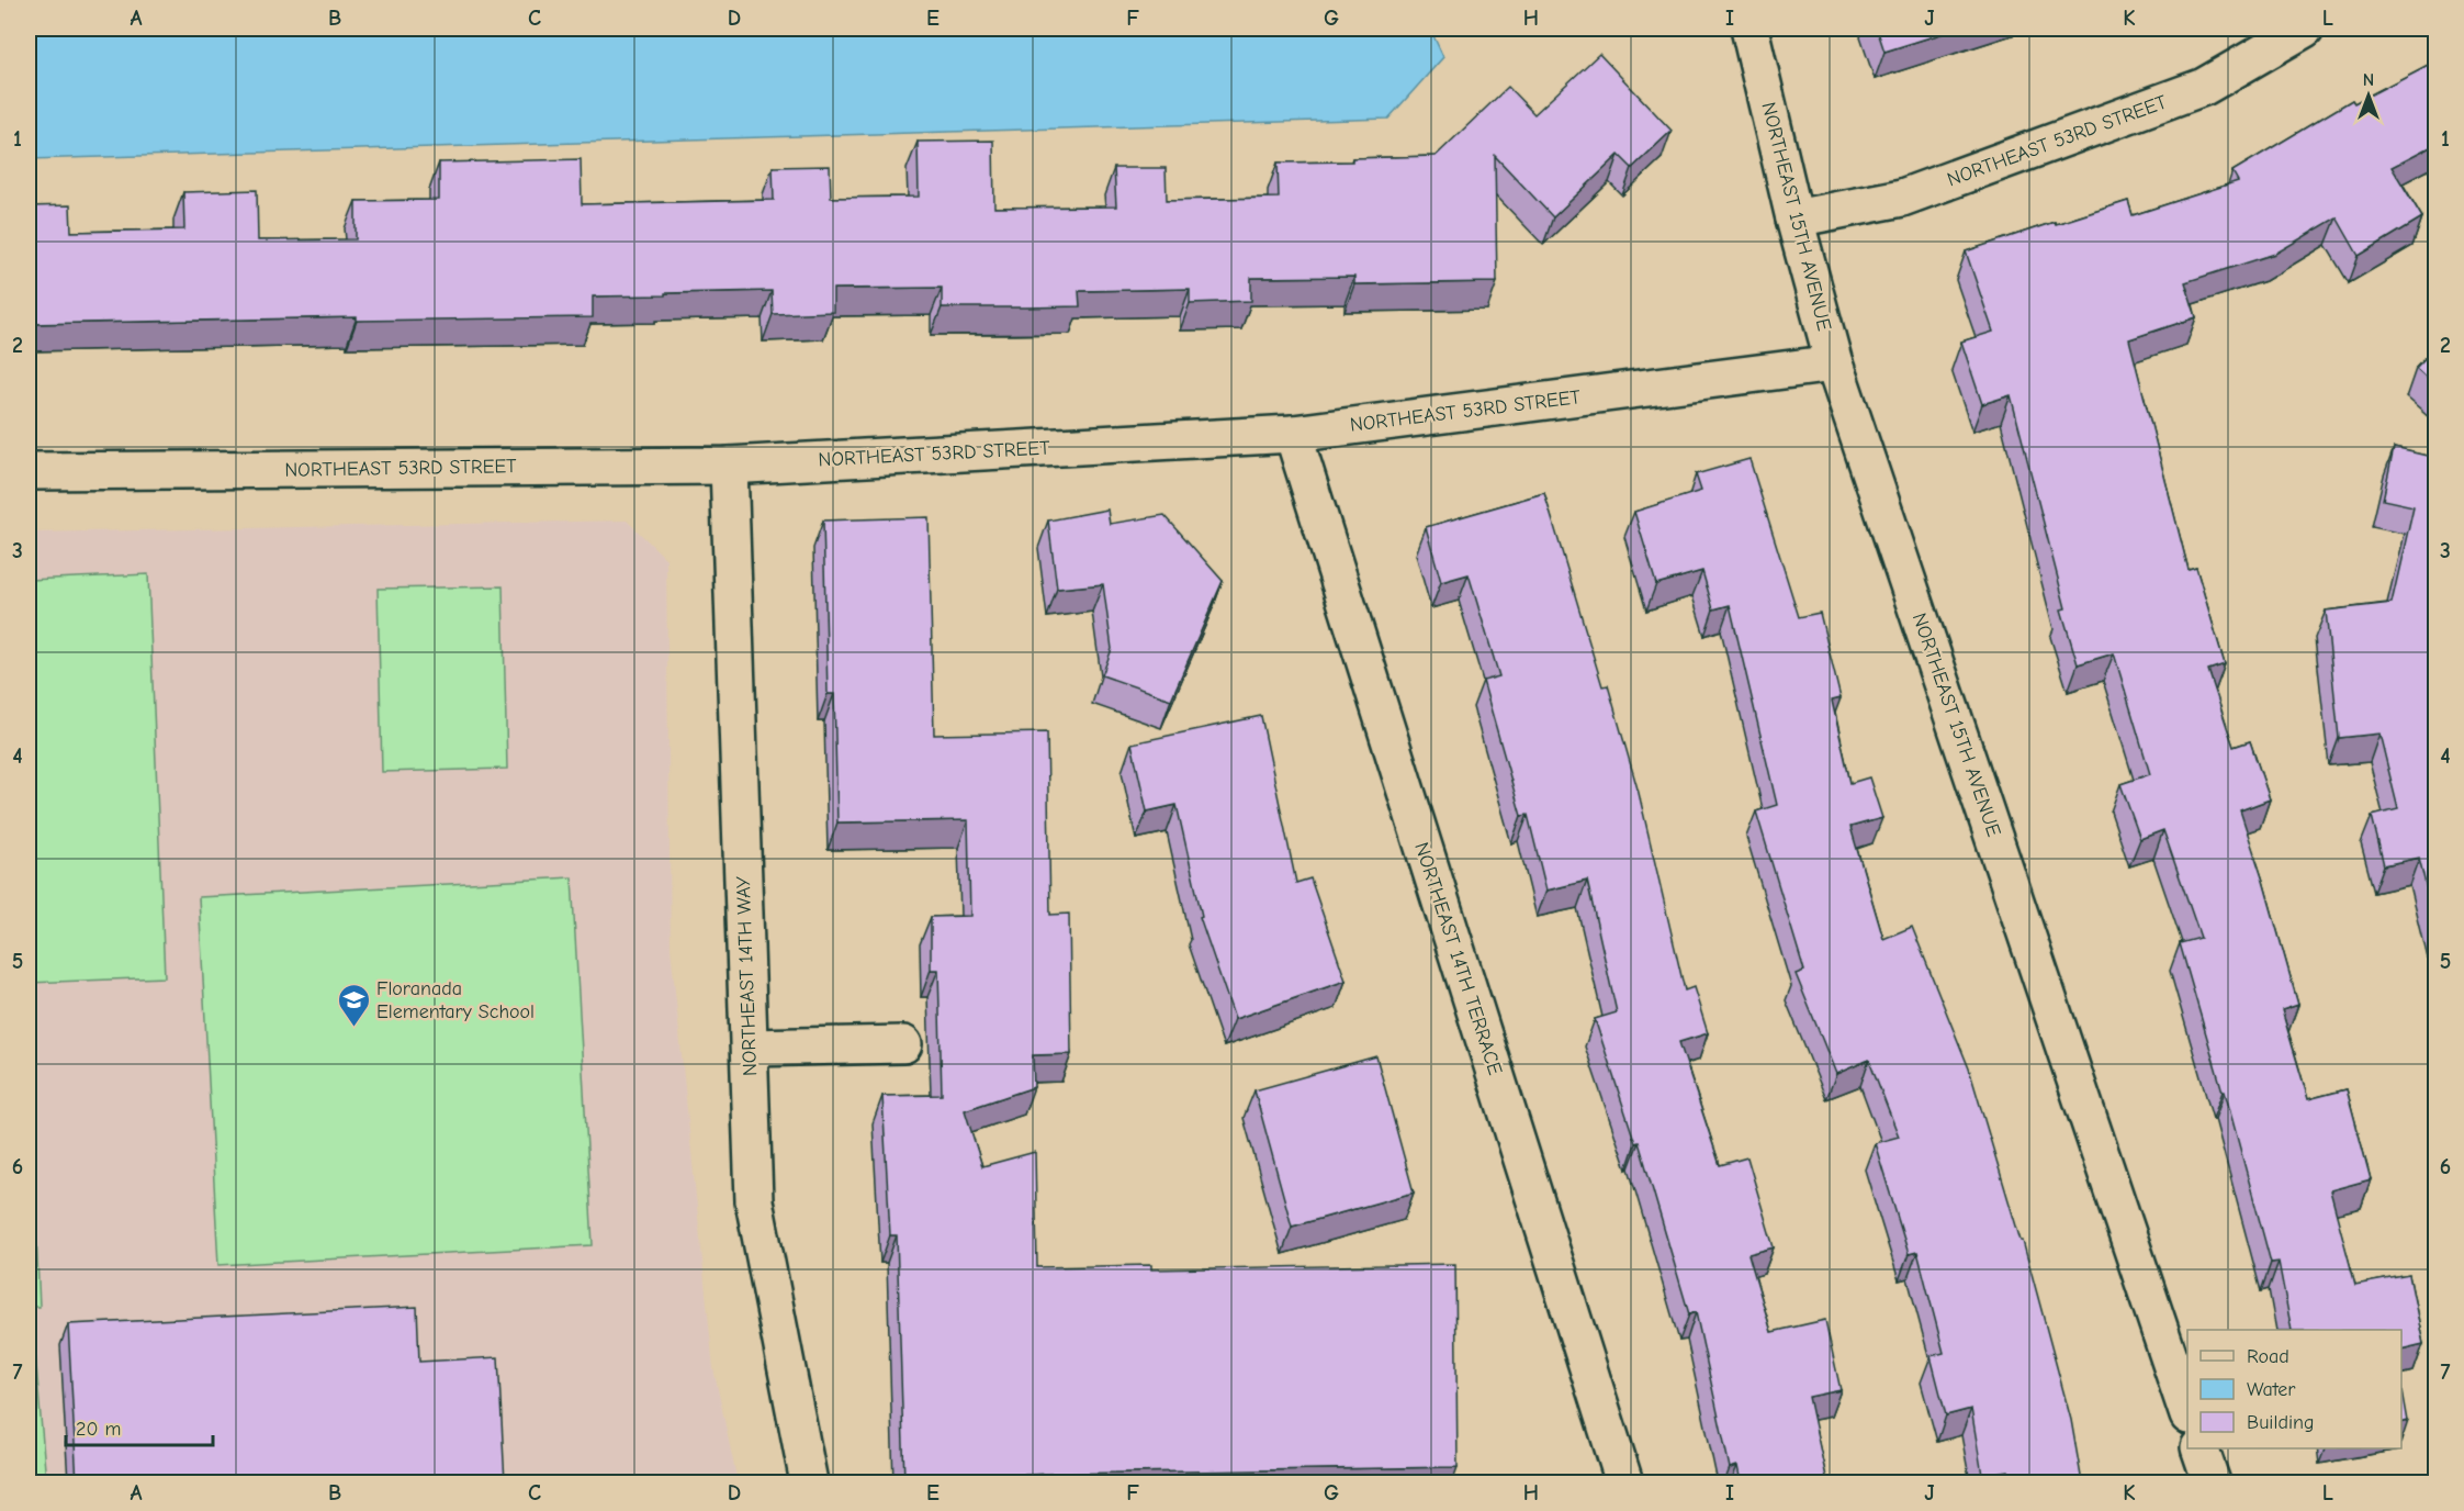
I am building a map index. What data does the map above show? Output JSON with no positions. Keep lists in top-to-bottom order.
{
  "streets": {
    "street": [
      "NORTHEAST 53RD STREET",
      "NORTHEAST 15TH AVENUE",
      "NORTHEAST 14TH TERRACE",
      "NORTHEAST 14TH WAY"
    ]
  },
  "crossings": [
    ["NORTHEAST 53RD STREET", "NORTHEAST 15TH AVENUE"],
    ["NORTHEAST 53RD STREET", "NORTHEAST 14TH TERRACE"],
    ["NORTHEAST 53RD STREET", "NORTHEAST 14TH WAY"]
  ],
  "places": {
    "school or university": ["Floranada Elementary School"]
  },
  "legend": ["Road", "Water", "Building"],
  "scale_bar": "20 m",
  "north": "top",
  "grid": {
    "columns": [
      "A",
      "B",
      "C",
      "D",
      "E",
      "F",
      "G",
      "H",
      "I",
      "J",
      "K",
      "L"
    ],
    "rows": [
      "1",
      "2",
      "3",
      "4",
      "5",
      "6",
      "7"
    ]
  }
}
